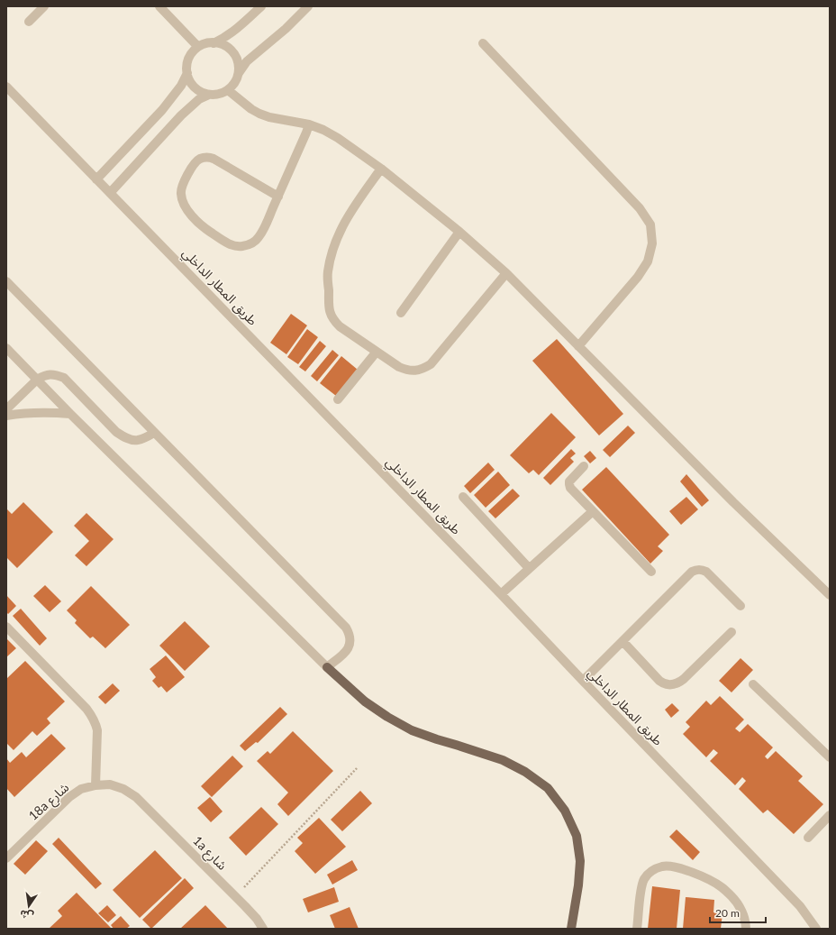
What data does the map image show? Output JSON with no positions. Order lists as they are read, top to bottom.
{
  "streets": {
    "street": ["طريق المطار الداخلي", "18a شارع", "1a شارع"]
  },
  "crossings": [
    ["18a شارع", "1a شارع"]
  ],
  "scale_bar": "20 m",
  "north": "bottom"
}
